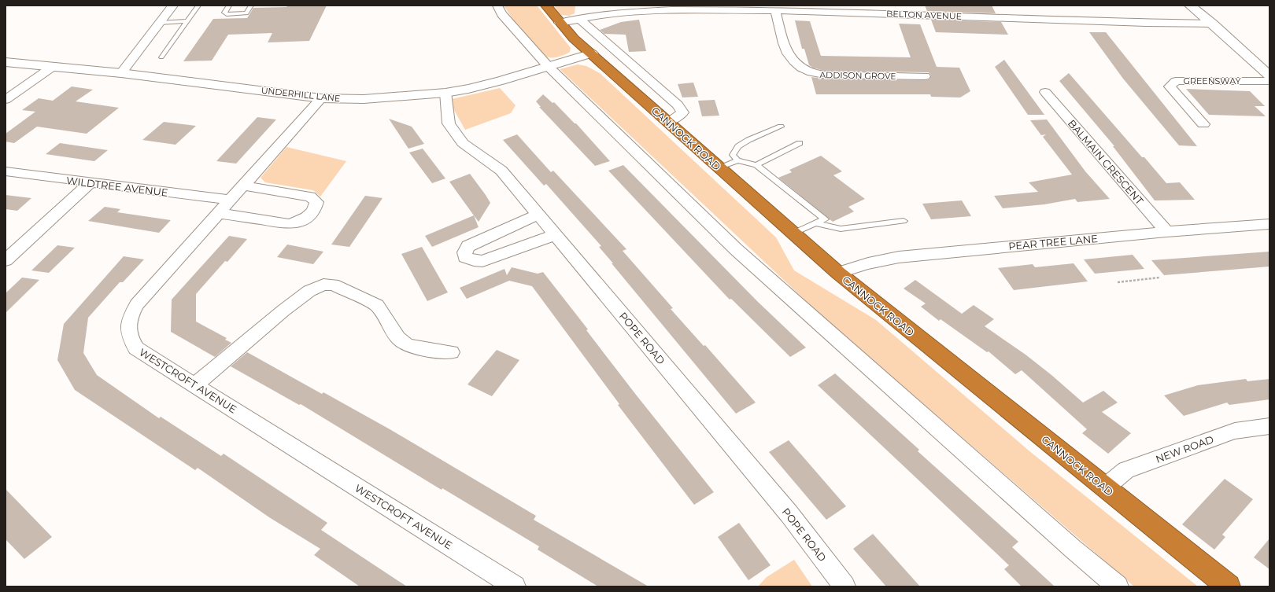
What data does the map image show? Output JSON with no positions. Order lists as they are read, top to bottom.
{
  "streets": {
    "highway": ["CANNOCK ROAD"],
    "street": [
      "BELTON AVENUE",
      "ADDISON GROVE",
      "GREENSWAY",
      "UNDERHILL LANE",
      "BALMAIN CRESCENT",
      "WILDTREE AVENUE",
      "PEAR TREE LANE",
      "POPE ROAD",
      "WESTCROFT AVENUE",
      "NEW ROAD"
    ]
  },
  "crossings": [
    ["BELTON AVENUE", "ADDISON GROVE"],
    ["BELTON AVENUE", "CANNOCK ROAD"],
    ["UNDERHILL LANE", "CANNOCK ROAD"],
    ["UNDERHILL LANE", "POPE ROAD"],
    ["UNDERHILL LANE", "WESTCROFT AVENUE"],
    ["CANNOCK ROAD", "PEAR TREE LANE"],
    ["CANNOCK ROAD", "NEW ROAD"],
    ["BALMAIN CRESCENT", "PEAR TREE LANE"],
    ["WILDTREE AVENUE", "WESTCROFT AVENUE"]
  ]
}
